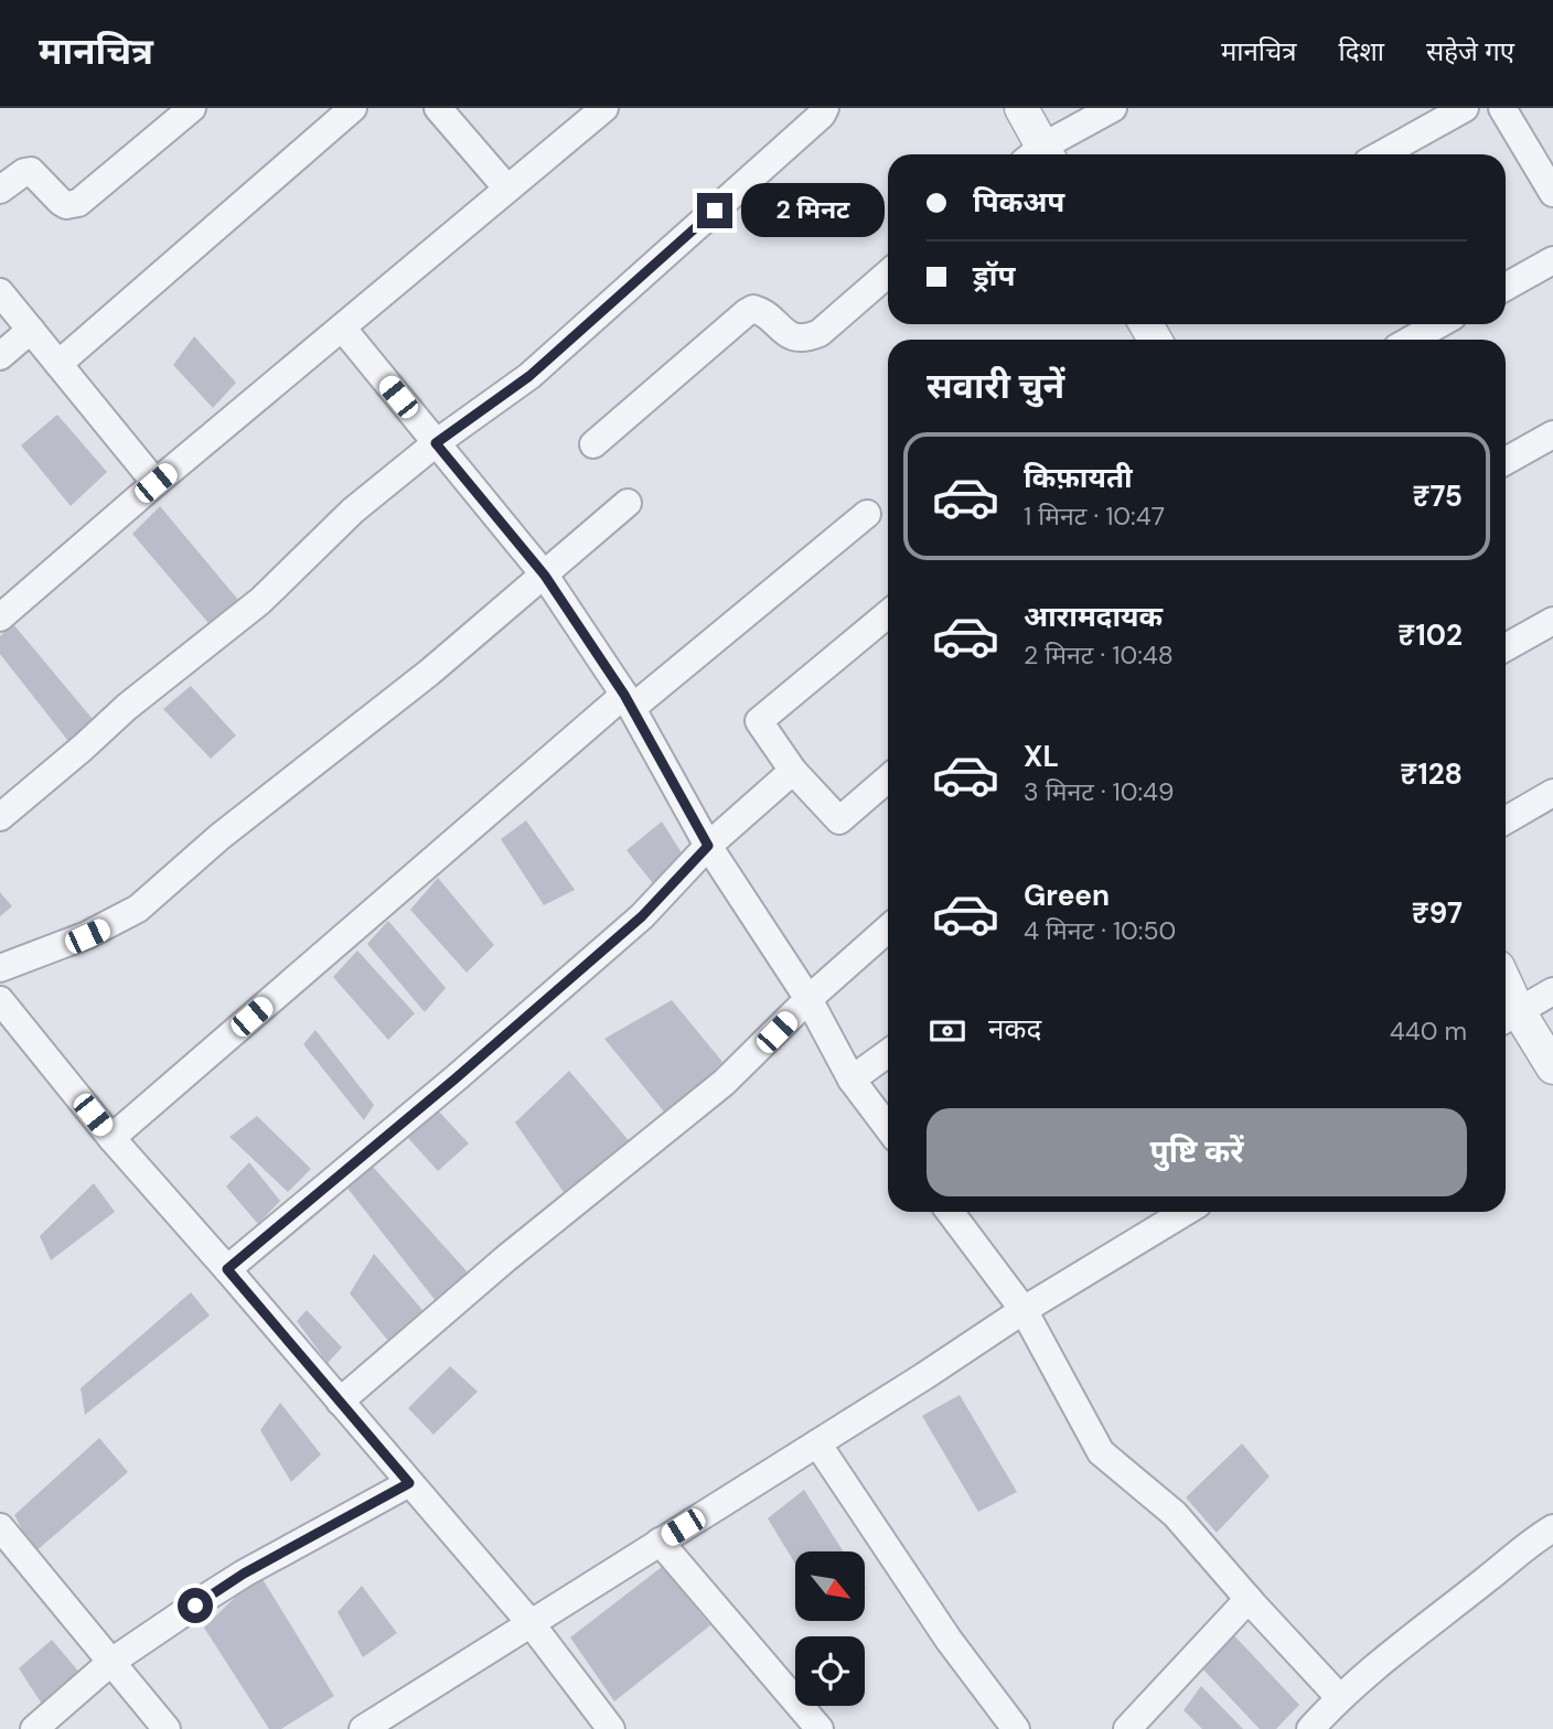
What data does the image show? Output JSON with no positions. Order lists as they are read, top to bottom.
{
  "north": "bottom right",
  "page": {
    "header": "मानचित्र",
    "nav": ["मानचित्र", "दिशा", "सहेजे गए"],
    "banner": ["पिकअप", "ड्रॉप"],
    "bubble": "2 मिनट",
    "heading": "सवारी चुनें",
    "list": [
      {
        "name": "किफ़ायती",
        "note": "1 मिनट · 10:47",
        "value": "₹75"
      },
      {
        "name": "आरामदायक",
        "note": "2 मिनट · 10:48",
        "value": "₹102"
      },
      {
        "name": "XL",
        "note": "3 मिनट · 10:49",
        "value": "₹128"
      },
      {
        "name": "Green",
        "note": "4 मिनट · 10:50",
        "value": "₹97"
      }
    ],
    "pay": ["नकद", "440 m"],
    "buttons": "पुष्टि करें"
  }
}
